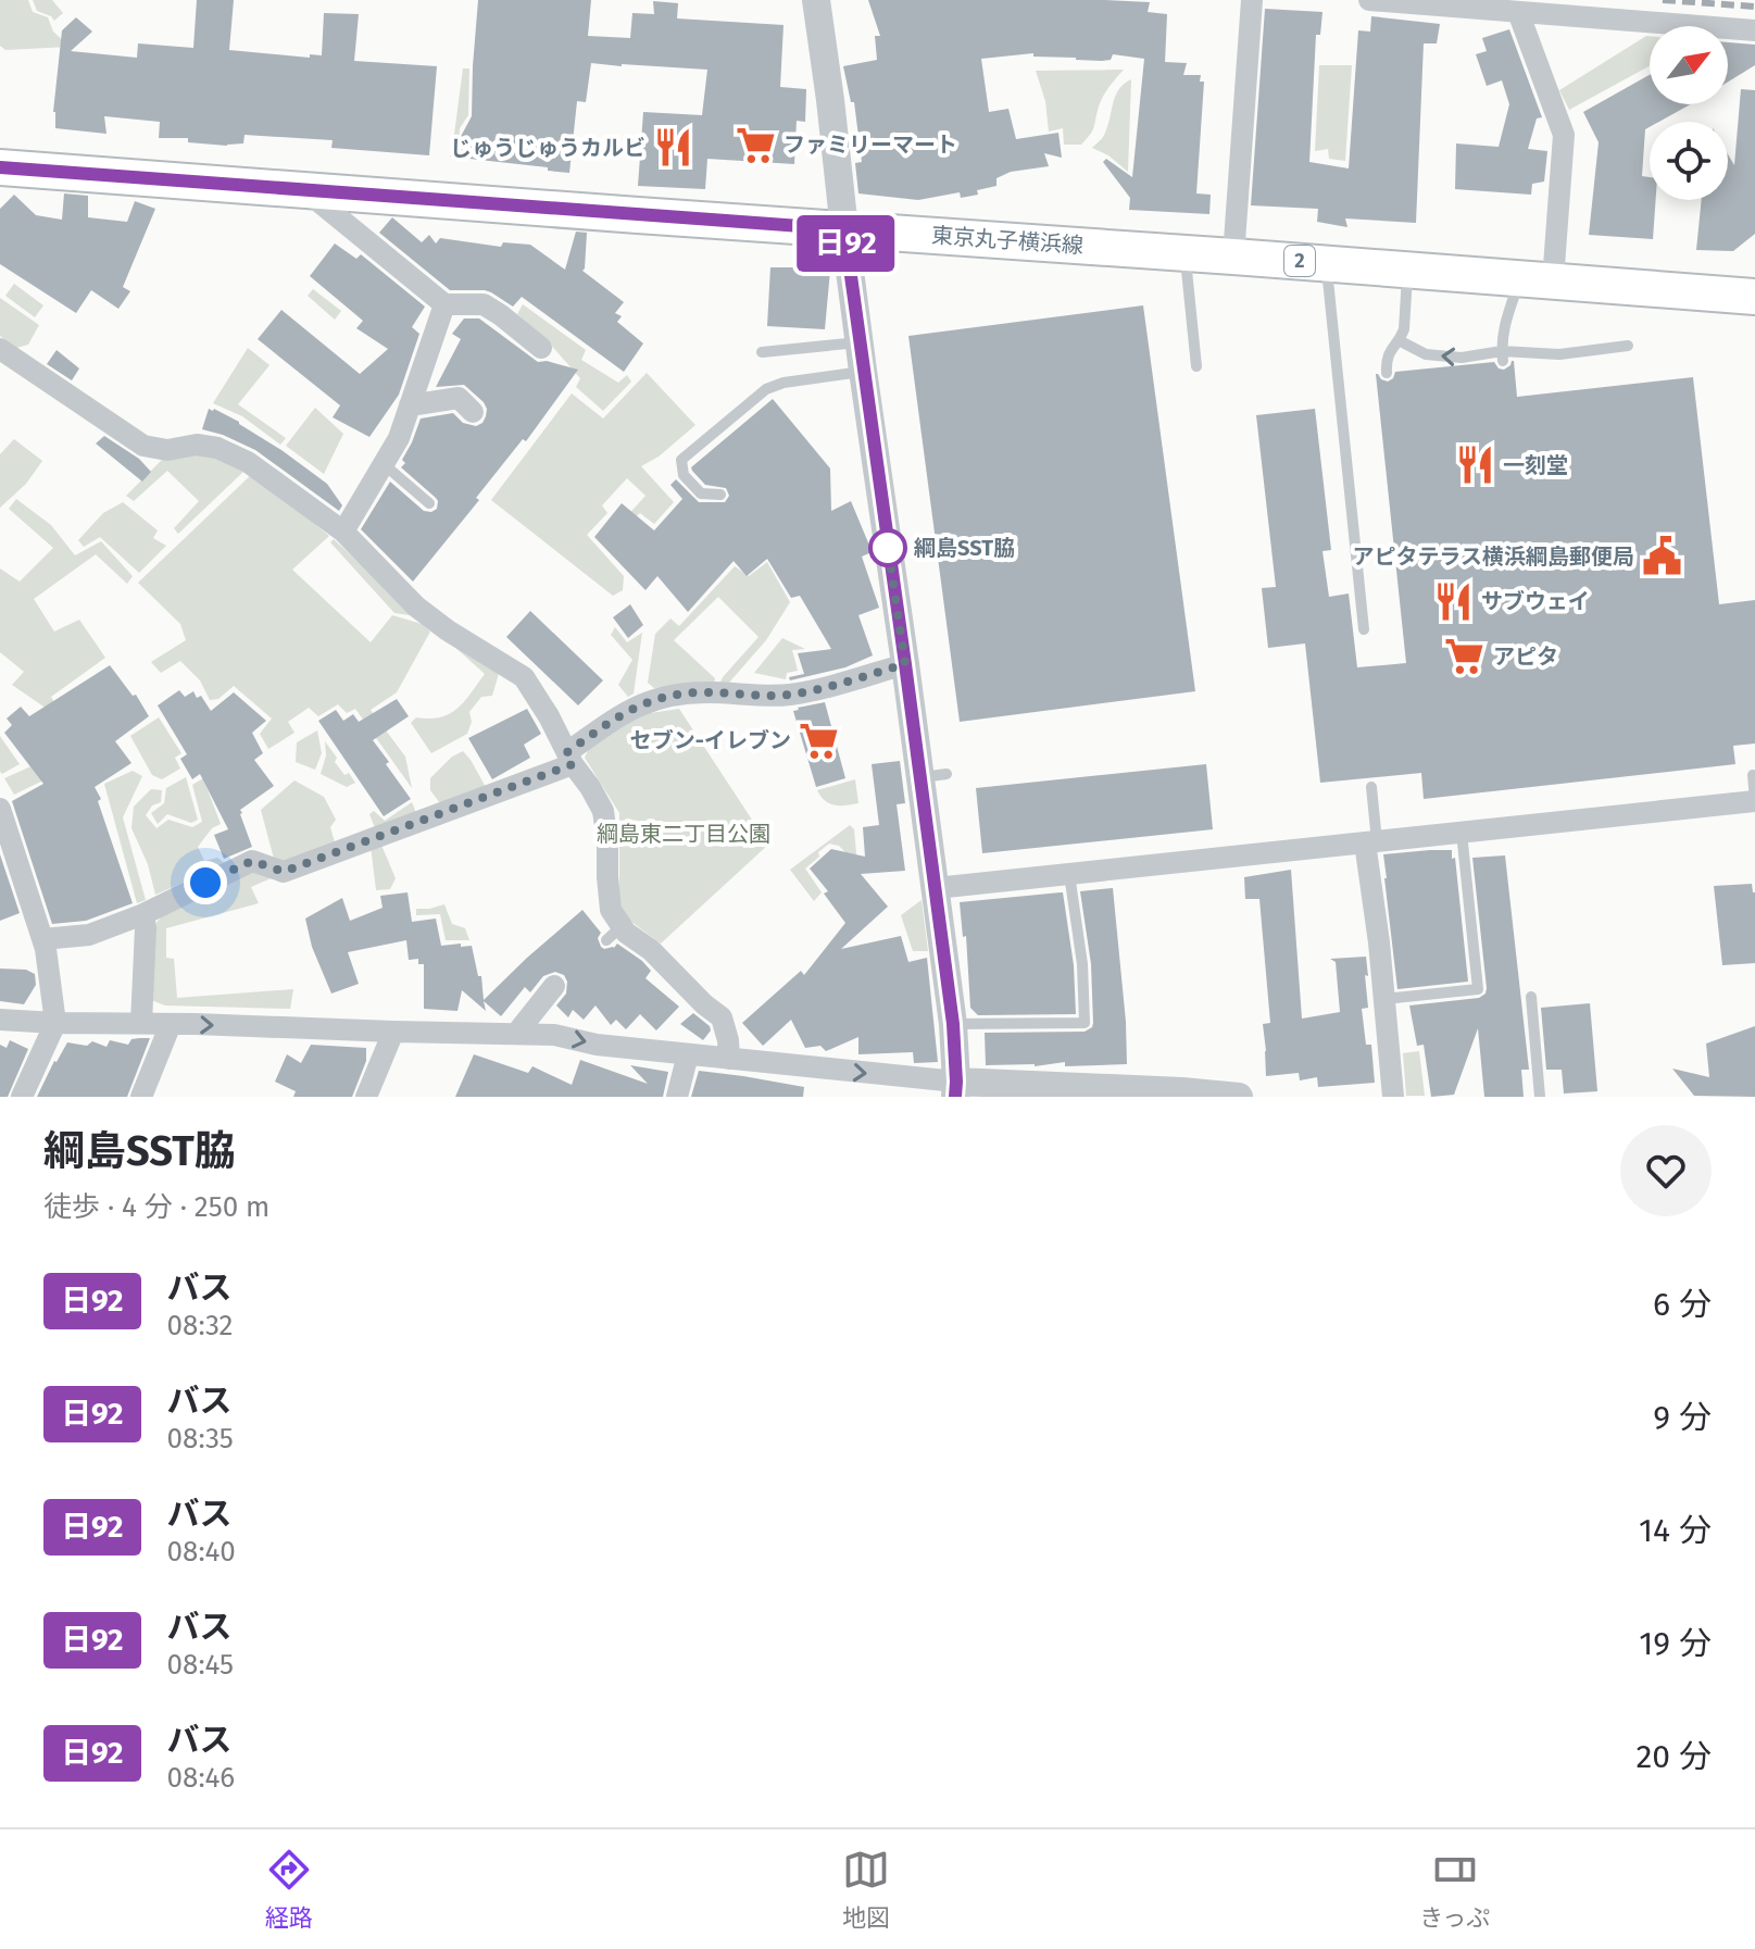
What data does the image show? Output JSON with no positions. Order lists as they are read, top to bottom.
{
  "streets": {
    "main road": ["東京丸子横浜線", "2"]
  },
  "parks": ["綱島東二丁目公園"],
  "places": {
    "supermarket": ["ファミリーマート", "アピタ", "セブン-イレブン"],
    "restaurant": ["じゅうじゅうカルビ", "一刻堂", "サブウェイ"],
    "other": ["綱島SST脇"],
    "public building": ["アピタテラス横浜綱島郵便局"]
  },
  "lines": ["bus line 日92"],
  "north": "top right",
  "page": {
    "on_map": "日92",
    "heading": ["綱島SST脇", "徒歩 · 4 分 · 250 m"],
    "list": [
      {
        "mark": "日92",
        "name": "バス",
        "note": "08:32",
        "value": "6 分"
      },
      {
        "mark": "日92",
        "name": "バス",
        "note": "08:35",
        "value": "9 分"
      },
      {
        "mark": "日92",
        "name": "バス",
        "note": "08:40",
        "value": "14 分"
      },
      {
        "mark": "日92",
        "name": "バス",
        "note": "08:45",
        "value": "19 分"
      },
      {
        "mark": "日92",
        "name": "バス",
        "note": "08:46",
        "value": "20 分"
      }
    ],
    "tabs": ["経路", "地図", "きっぷ"]
  }
}
